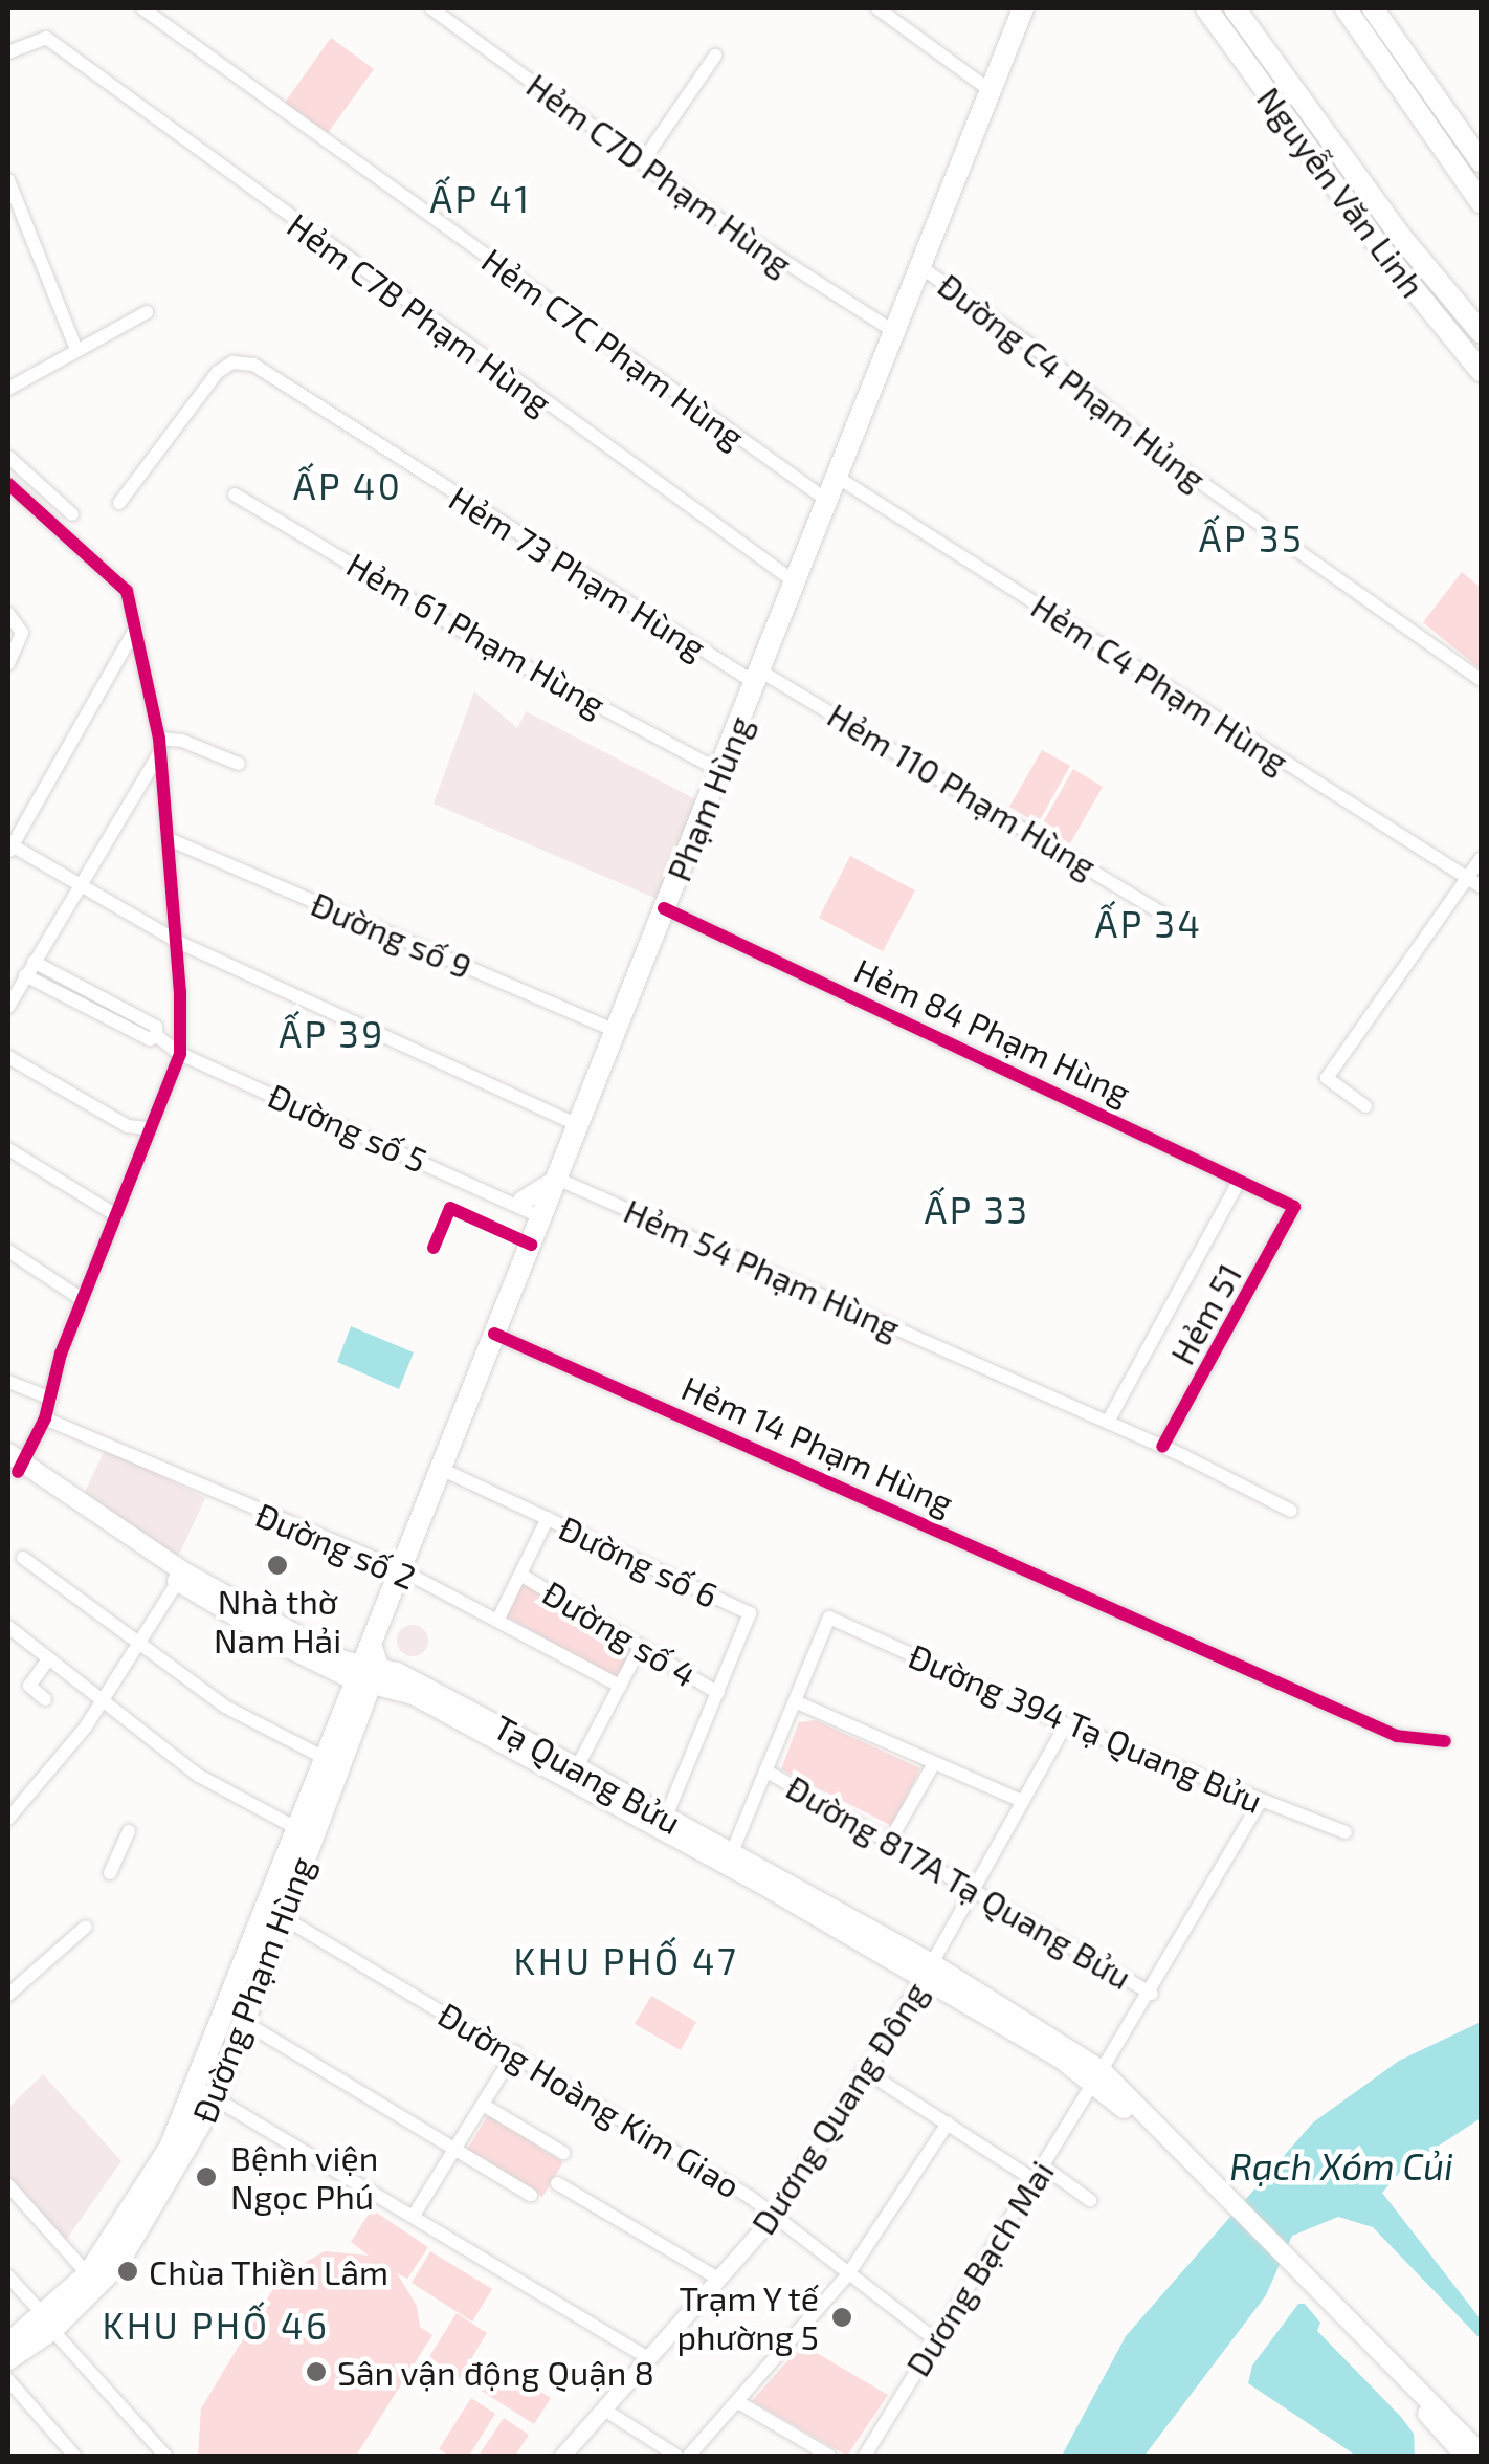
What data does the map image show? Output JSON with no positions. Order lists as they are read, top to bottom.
{
  "streets": {
    "main road": [
      "Nguyễn Văn Linh",
      "Phạm Hùng",
      "Tạ Quang Bửu",
      "Đường Phạm Hùng"
    ],
    "street": [
      "Hẻm C7D Phạm Hùng",
      "Hẻm C7B Phạm Hùng",
      "Hẻm C7C Phạm Hùng",
      "Đường C4 Phạm Hủng",
      "Hẻm 73 Phạm Hùng",
      "Hẻm 61 Phạm Hùng",
      "Hẻm C4 Phạm Hùng",
      "Hẻm 110 Phạm Hùng",
      "Đường số 9",
      "Hẻm 84 Phạm Hùng",
      "Đường số 5",
      "Hẻm 54 Phạm Hùng",
      "Hẻm 51",
      "Hẻm 14 Phạm Hùng",
      "Đường số 2",
      "Đường số 6",
      "Đường số 4",
      "Đường 394 Tạ Quang Bửu",
      "Đường 817A Tạ Quang Bửu",
      "Đường Hoàng Kim Giao",
      "Dương Quang Đông",
      "Dương Bạch Mai"
    ]
  },
  "crossings": [
    ["Hẻm C7D Phạm Hùng", "Phạm Hùng"],
    ["Hẻm C7B Phạm Hùng", "Phạm Hùng"],
    ["Hẻm C7C Phạm Hùng", "Phạm Hùng"],
    ["Đường C4 Phạm Hủng", "Phạm Hùng"],
    ["Hẻm 73 Phạm Hùng", "Hẻm 110 Phạm Hùng"],
    ["Hẻm 73 Phạm Hùng", "Phạm Hùng"],
    ["Hẻm 61 Phạm Hùng", "Phạm Hùng"],
    ["Hẻm C4 Phạm Hùng", "Phạm Hùng"],
    ["Hẻm 110 Phạm Hùng", "Phạm Hùng"],
    ["Phạm Hùng", "Đường số 9"],
    ["Phạm Hùng", "Hẻm 84 Phạm Hùng"],
    ["Phạm Hùng", "Đường số 5"],
    ["Phạm Hùng", "Hẻm 54 Phạm Hùng"],
    ["Phạm Hùng", "Hẻm 14 Phạm Hùng"],
    ["Phạm Hùng", "Đường số 2"],
    ["Phạm Hùng", "Đường số 6"],
    ["Phạm Hùng", "Tạ Quang Bửu"],
    ["Phạm Hùng", "Đường Phạm Hùng"],
    ["Hẻm 84 Phạm Hùng", "Hẻm 51"],
    ["Hẻm 54 Phạm Hùng", "Hẻm 51"],
    ["Đường số 6", "Đường số 4"],
    ["Đường số 6", "Tạ Quang Bửu"],
    ["Đường 394 Tạ Quang Bửu", "Dương Quang Đông"],
    ["Đường 394 Tạ Quang Bửu", "Dương Bạch Mai"],
    ["Tạ Quang Bửu", "Đường Phạm Hùng"],
    ["Tạ Quang Bửu", "Dương Quang Đông"],
    ["Tạ Quang Bửu", "Dương Bạch Mai"],
    ["Đường 817A Tạ Quang Bửu", "Dương Quang Đông"],
    ["Đường 817A Tạ Quang Bửu", "Dương Bạch Mai"],
    ["Đường Phạm Hùng", "Đường Hoàng Kim Giao"],
    ["Đường Hoàng Kim Giao", "Dương Quang Đông"],
    ["Đường Hoàng Kim Giao", "Dương Bạch Mai"]
  ],
  "districts": [
    "ẤP 41",
    "ẤP 40",
    "ẤP 35",
    "ẤP 34",
    "ẤP 39",
    "ẤP 33",
    "KHU PHỐ 47",
    "KHU PHỐ 46"
  ],
  "water": ["Rạch Xóm Củi"],
  "places": [
    "Nhà thờ Nam Hải",
    "Bệnh viện Ngọc Phú",
    "Chùa Thiền Lâm",
    "Trạm Y tế phường 5",
    "Sân vận động Quận 8"
  ]
}
